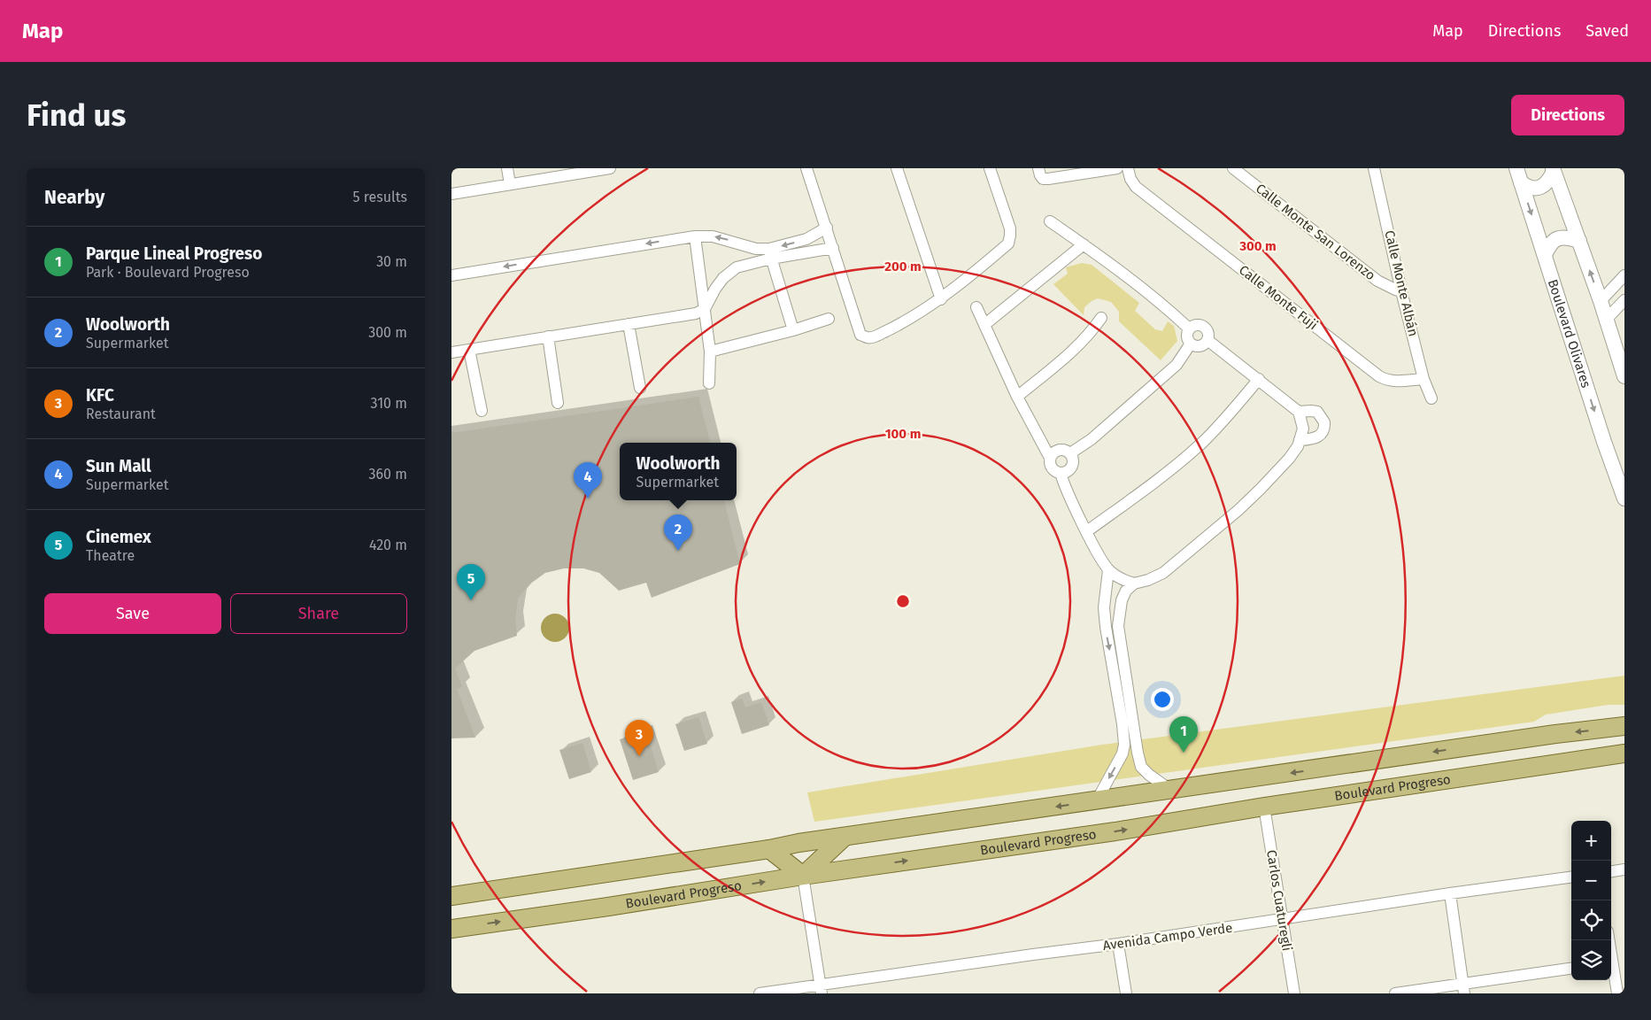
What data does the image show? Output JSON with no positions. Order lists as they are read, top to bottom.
{
  "streets": {
    "main road": ["Boulevard Progreso"],
    "street": [
      "Calle Monte San Lorenzo",
      "Calle Monte Albán",
      "Calle Monte Fuji",
      "Boulevard Olivares",
      "Carlos Cuaturegli",
      "Avenida Campo Verde"
    ]
  },
  "crossings": [
    ["Calle Monte San Lorenzo", "Calle Monte Albán"],
    ["Calle Monte Albán", "Calle Monte Fuji"],
    ["Boulevard Progreso", "Carlos Cuaturegli"],
    ["Carlos Cuaturegli", "Avenida Campo Verde"]
  ],
  "page": {
    "header": "Map",
    "nav": ["Map", "Directions", "Saved"],
    "buttons": [
      "Directions",
      ["Save", "Share"]
    ],
    "title": "Find us",
    "heading": ["Nearby", "5 results"],
    "list": [
      {
        "mark": "1",
        "name": "Parque Lineal Progreso",
        "note": "Park · Boulevard Progreso",
        "value": "30 m"
      },
      {
        "mark": "2",
        "name": "Woolworth",
        "note": "Supermarket",
        "value": "300 m"
      },
      {
        "mark": "3",
        "name": "KFC",
        "note": "Restaurant",
        "value": "310 m"
      },
      {
        "mark": "4",
        "name": "Sun Mall",
        "note": "Supermarket",
        "value": "360 m"
      },
      {
        "mark": "5",
        "name": "Cinemex",
        "note": "Theatre",
        "value": "420 m"
      }
    ],
    "popup": ["Woolworth", "Supermarket"],
    "pins": [
      "4",
      "2",
      "5",
      "1",
      "3"
    ],
    "map_buttons": ["+", "−"]
  },
  "rings": ["300 m", "200 m", "100 m"]
}
